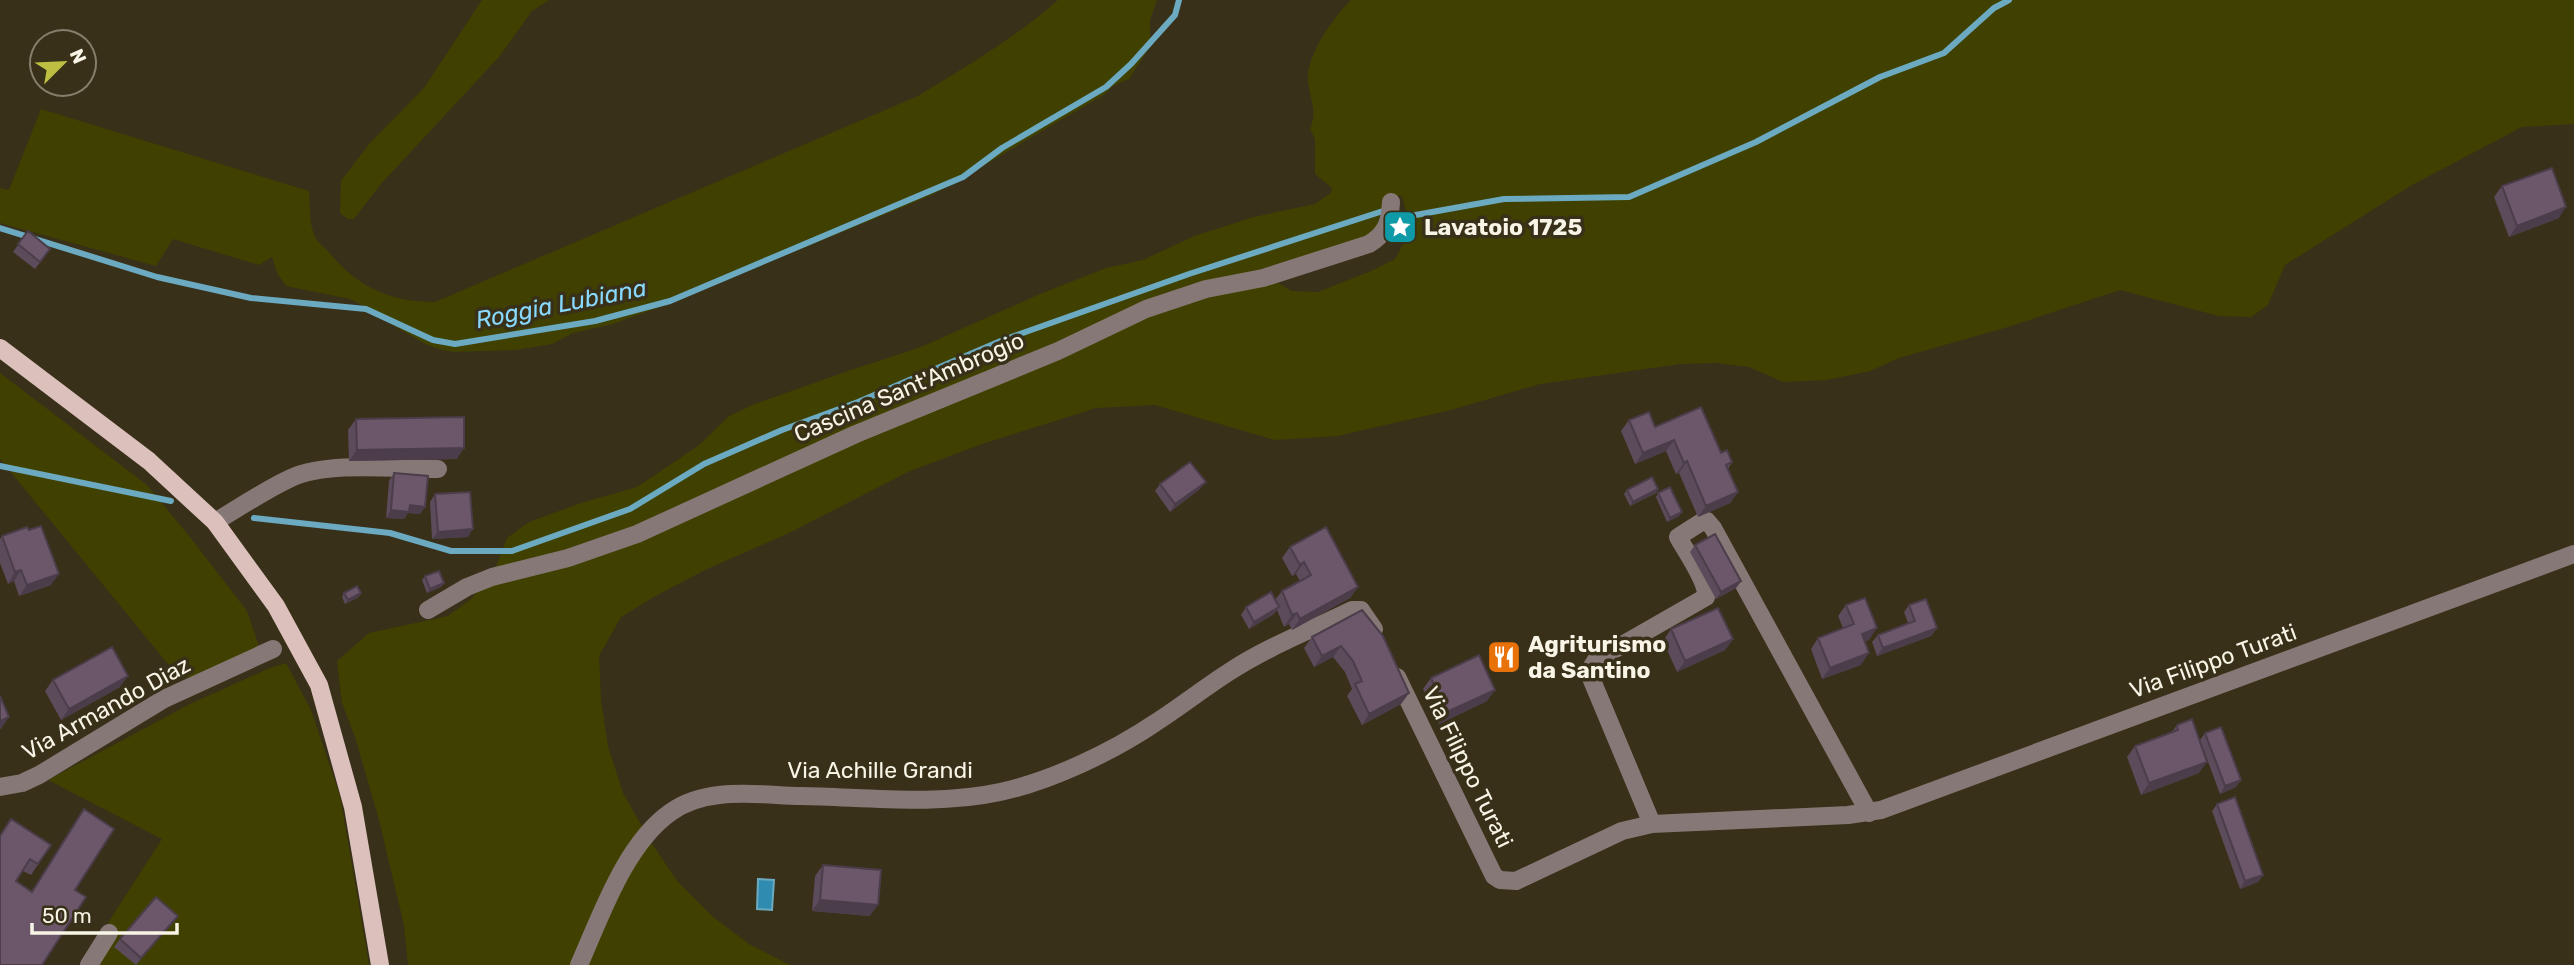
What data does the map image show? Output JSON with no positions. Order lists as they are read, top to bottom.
{
  "streets": {
    "street": [
      "Cascina Sant'Ambrogio",
      "Via Filippo Turati",
      "Via Armando Diaz",
      "Via Achille Grandi"
    ]
  },
  "water": ["Roggia Lubiana"],
  "places": {
    "place": ["Lavatoio 1725"],
    "restaurant": ["Agriturismo da Santino"]
  },
  "scale_bar": "50 m",
  "north": "top right"
}
